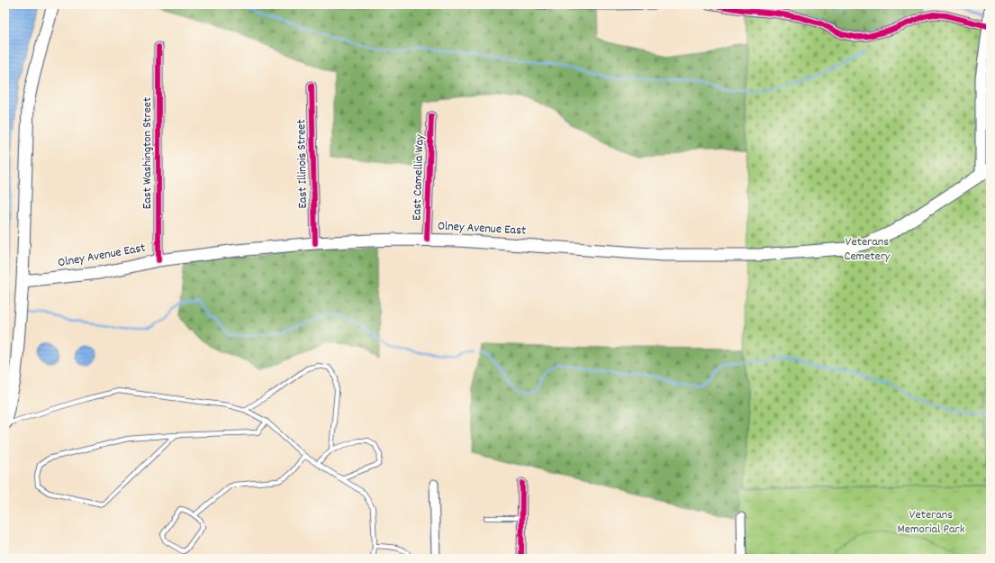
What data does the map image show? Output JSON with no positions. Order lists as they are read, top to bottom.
{
  "streets": {
    "main road": ["Olney Avenue East"],
    "street": ["East Washington Street", "East Illinois Street", "East Camellia Way"]
  },
  "crossings": [
    ["East Washington Street", "Olney Avenue East"],
    ["East Illinois Street", "Olney Avenue East"],
    ["East Camellia Way", "Olney Avenue East"]
  ],
  "parks": ["Veterans Cemetery", "Veterans Memorial Park"]
}
